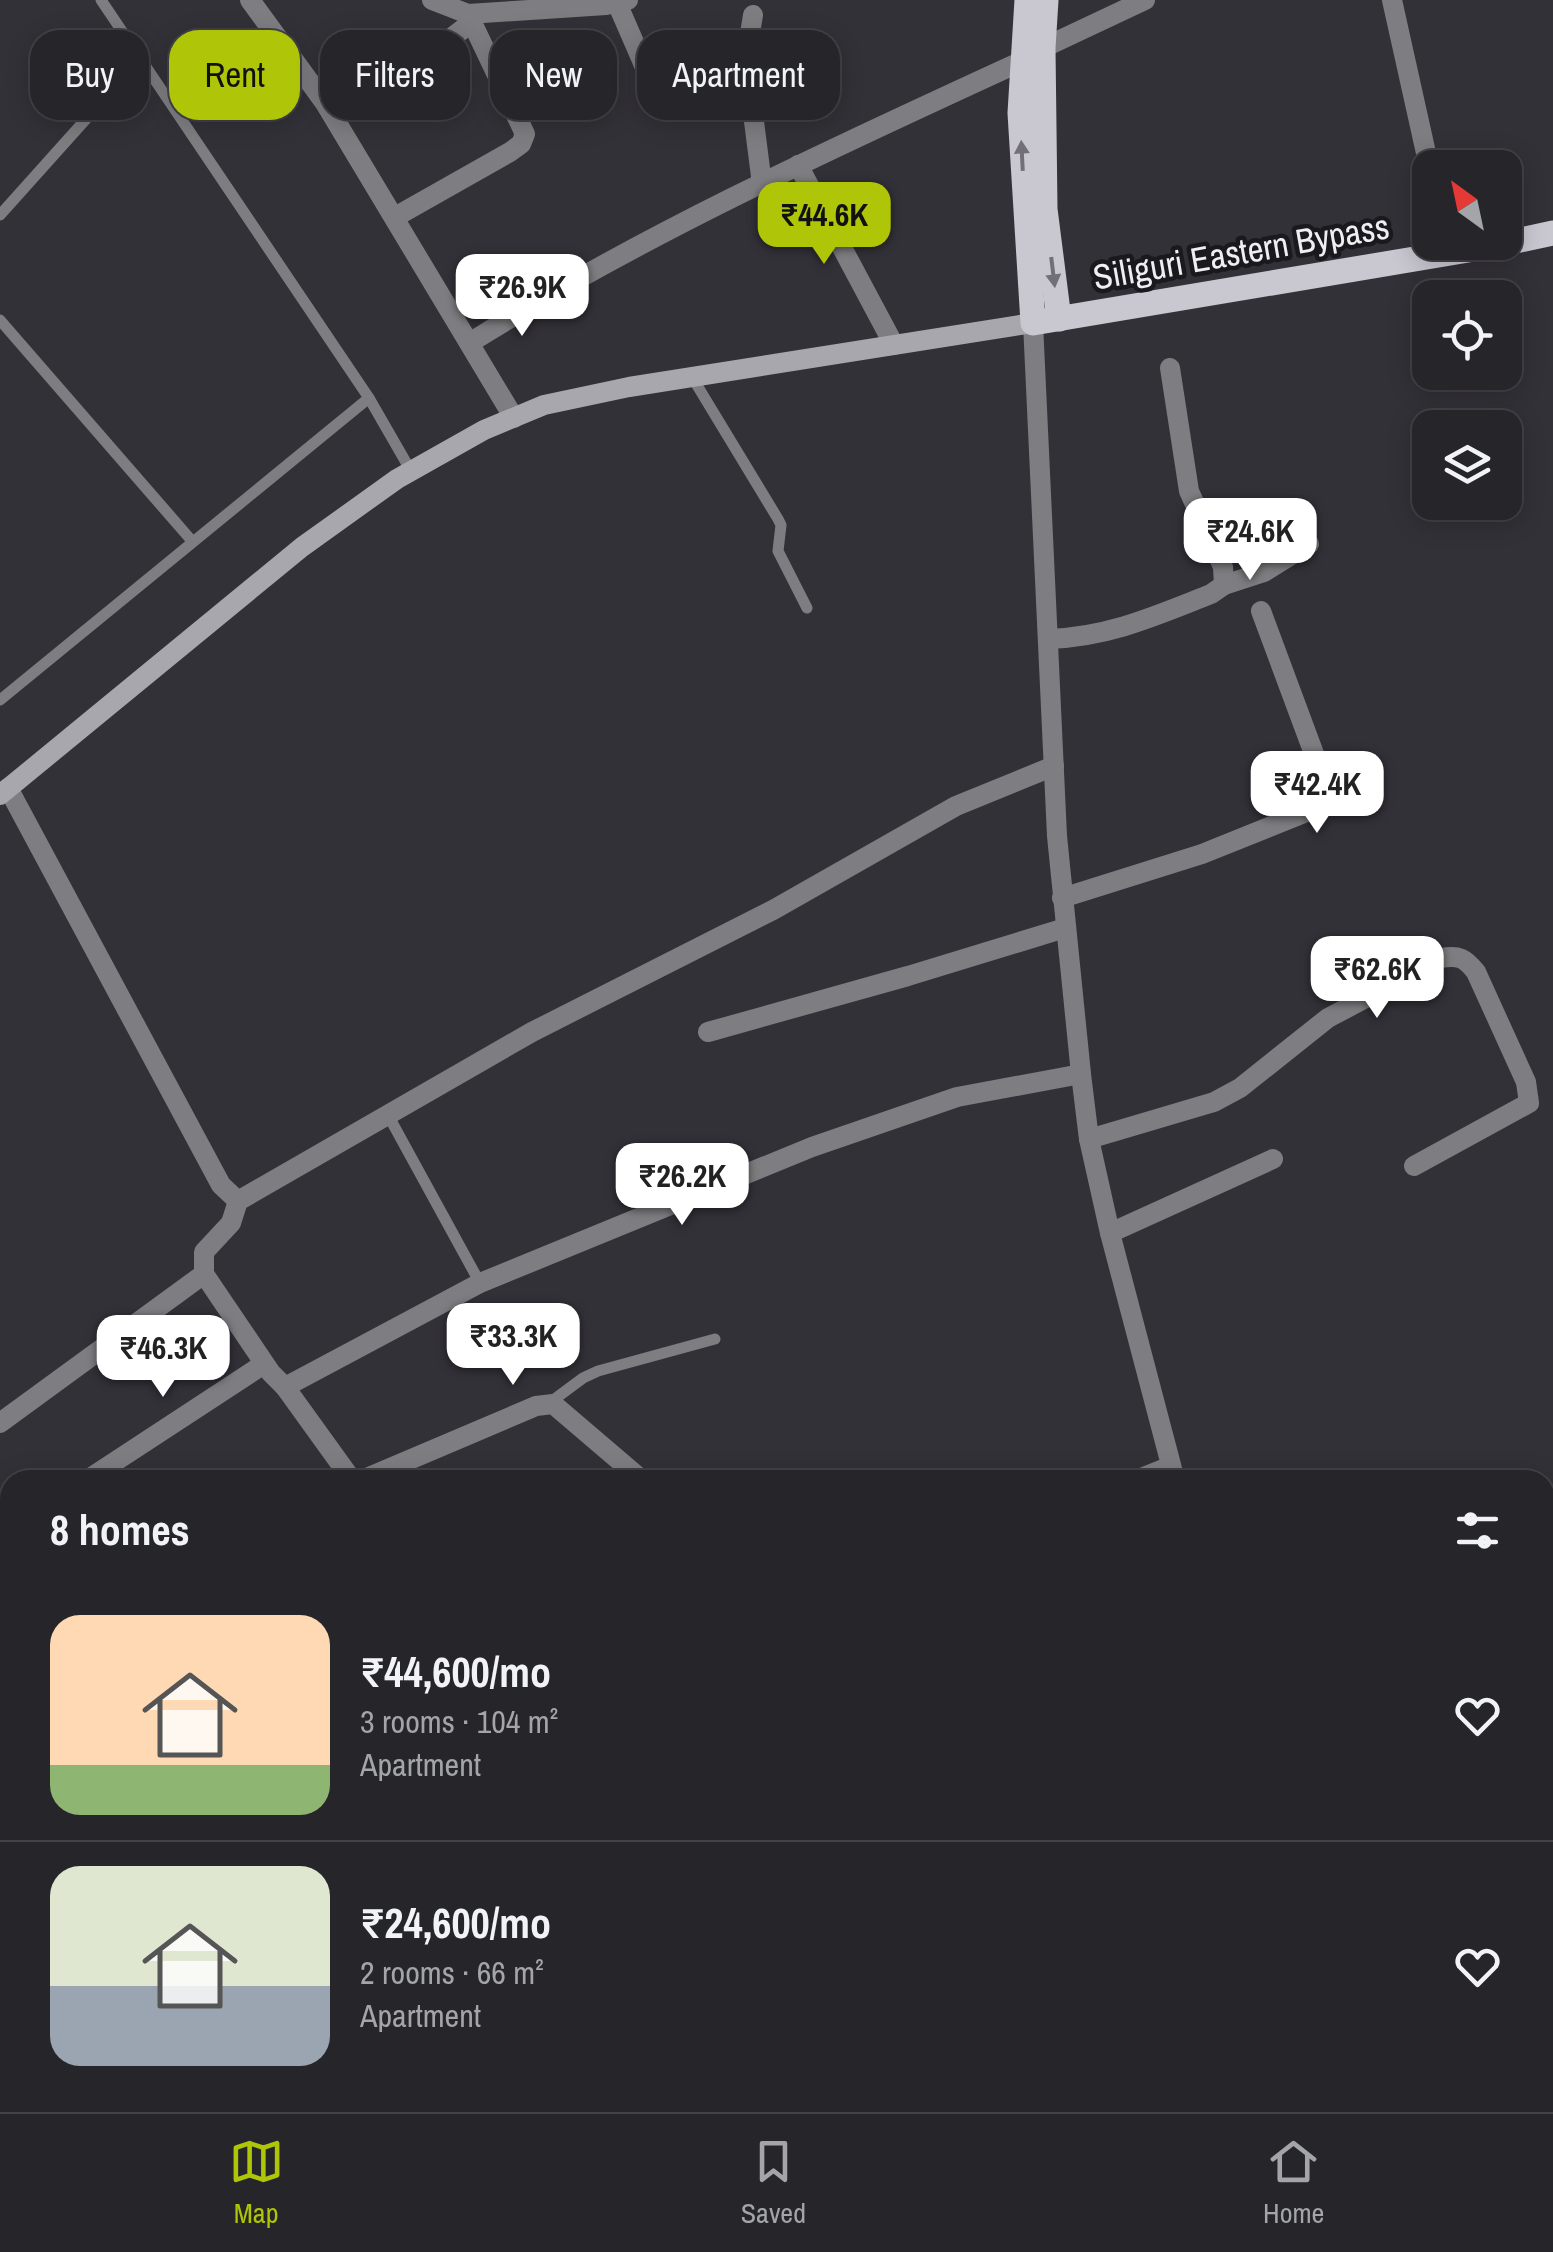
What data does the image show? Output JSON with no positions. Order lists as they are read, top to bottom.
{
  "streets": {
    "main road": ["Siliguri Eastern Bypass"]
  },
  "north": "top left",
  "page": {
    "chip": [
      "Buy",
      "Rent",
      "Filters",
      "New",
      "Apartment"
    ],
    "price": [
      "₹44.6K",
      "₹26.9K",
      "₹24.6K",
      "₹42.4K",
      "₹62.6K",
      "₹26.2K",
      "₹33.3K",
      "₹46.3K"
    ],
    "heading": "8 homes",
    "list": [
      {
        "name": "₹44,600/mo",
        "note": "3 rooms · 104 m² · Apartment"
      },
      {
        "name": "₹24,600/mo",
        "note": "2 rooms · 66 m² · Apartment"
      }
    ],
    "tabs": ["Map", "Saved", "Home"]
  }
}
